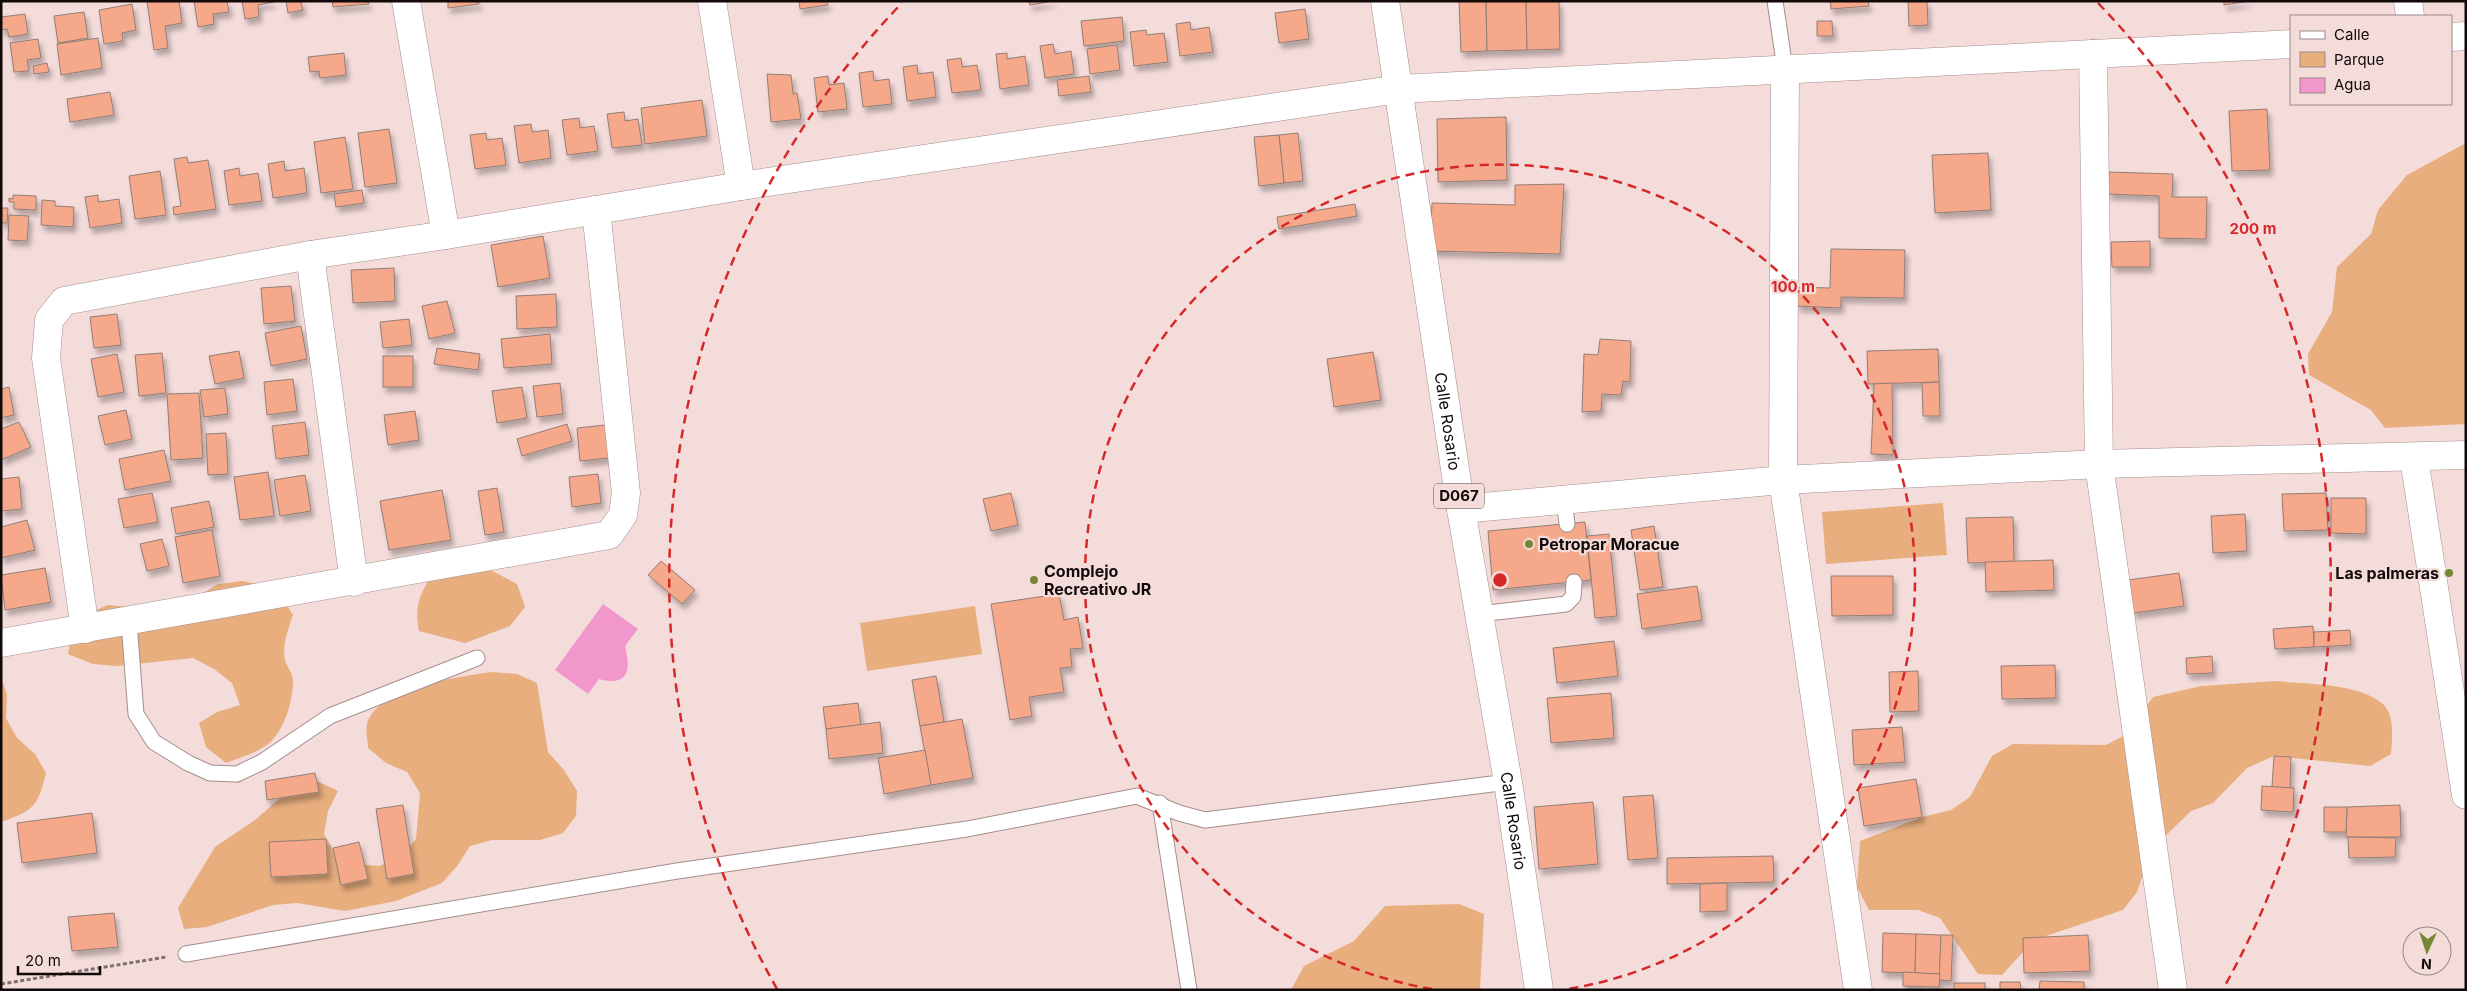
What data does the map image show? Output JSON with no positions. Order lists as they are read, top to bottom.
{
  "streets": {
    "street": ["Calle Rosario", "D067"]
  },
  "places": ["Petropar Moracue", "Las palmeras", "Complejo Recreativo JR"],
  "legend": ["Calle", "Parque", "Agua"],
  "scale_bar": "20 m",
  "north": "bottom",
  "rings": ["200 m", "100 m"]
}
